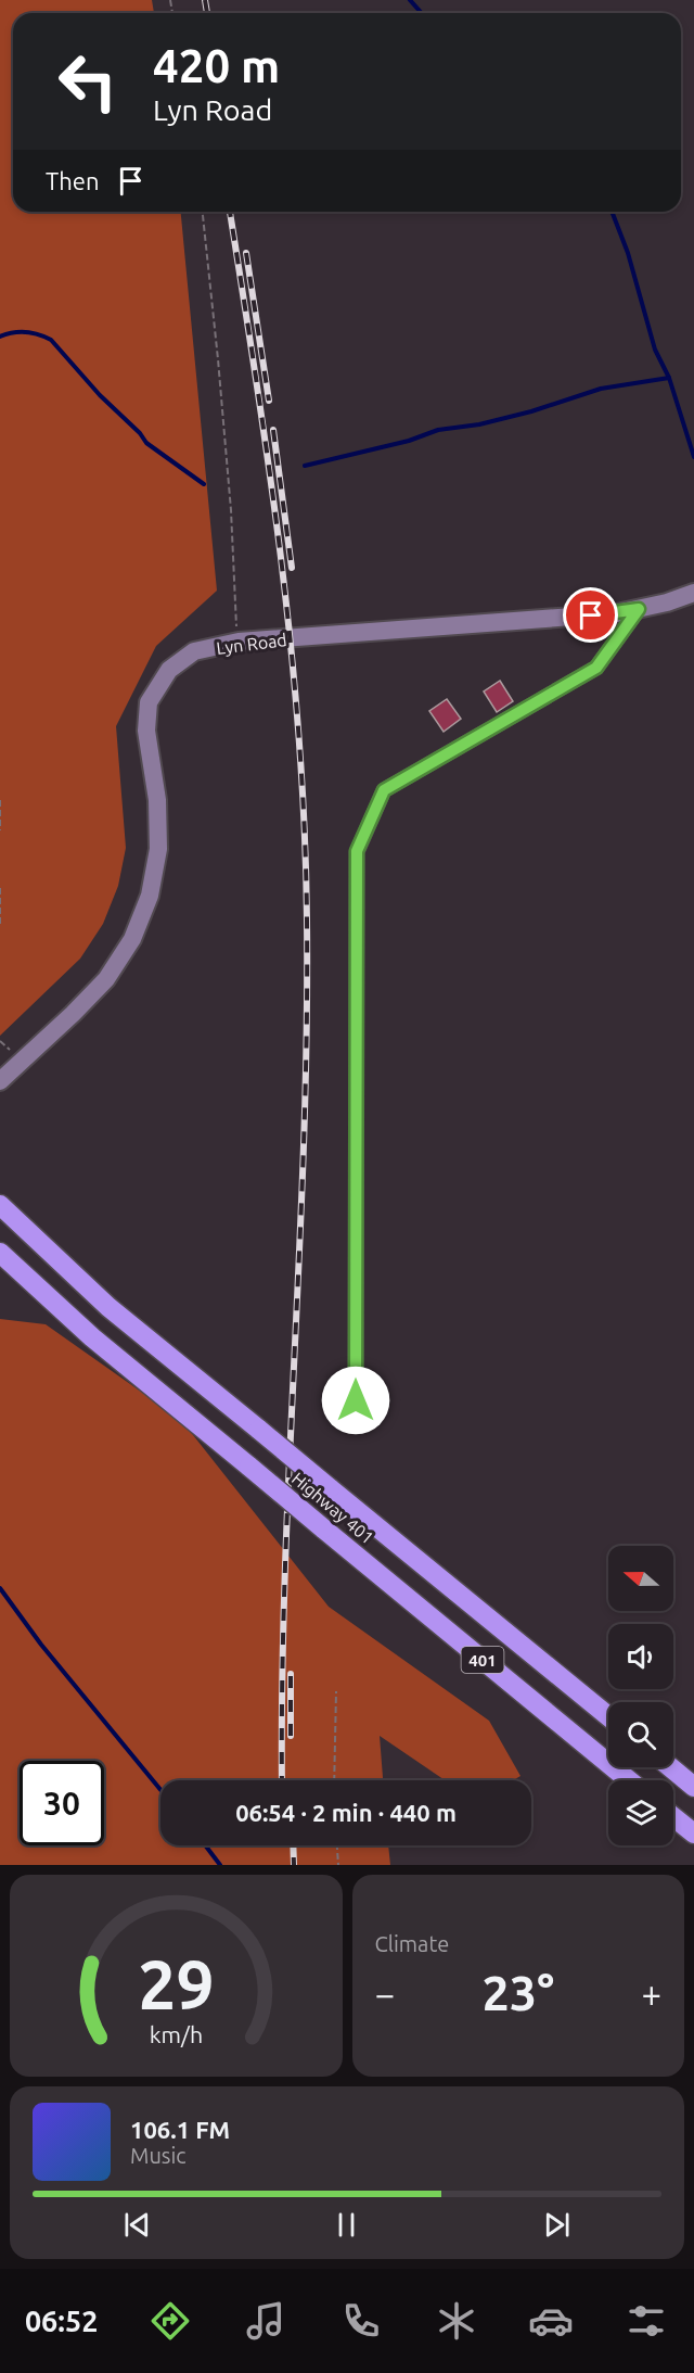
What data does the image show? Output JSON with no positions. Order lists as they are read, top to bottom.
{
  "streets": {
    "highway": ["Highway 401", "401"],
    "main road": ["Lyn Road"]
  },
  "north": "left",
  "page": {
    "turn": ["420 m", "Lyn Road"],
    "then": "Then",
    "limit": "30",
    "trip": "06:54 · 2 min · 440 m",
    "tile": "Climate",
    "heat": ["−", "23°", "+"],
    "song": ["106.1 FM", "Music"],
    "tabs": "06:52",
    "gauge": ["29", "km/h"]
  }
}
